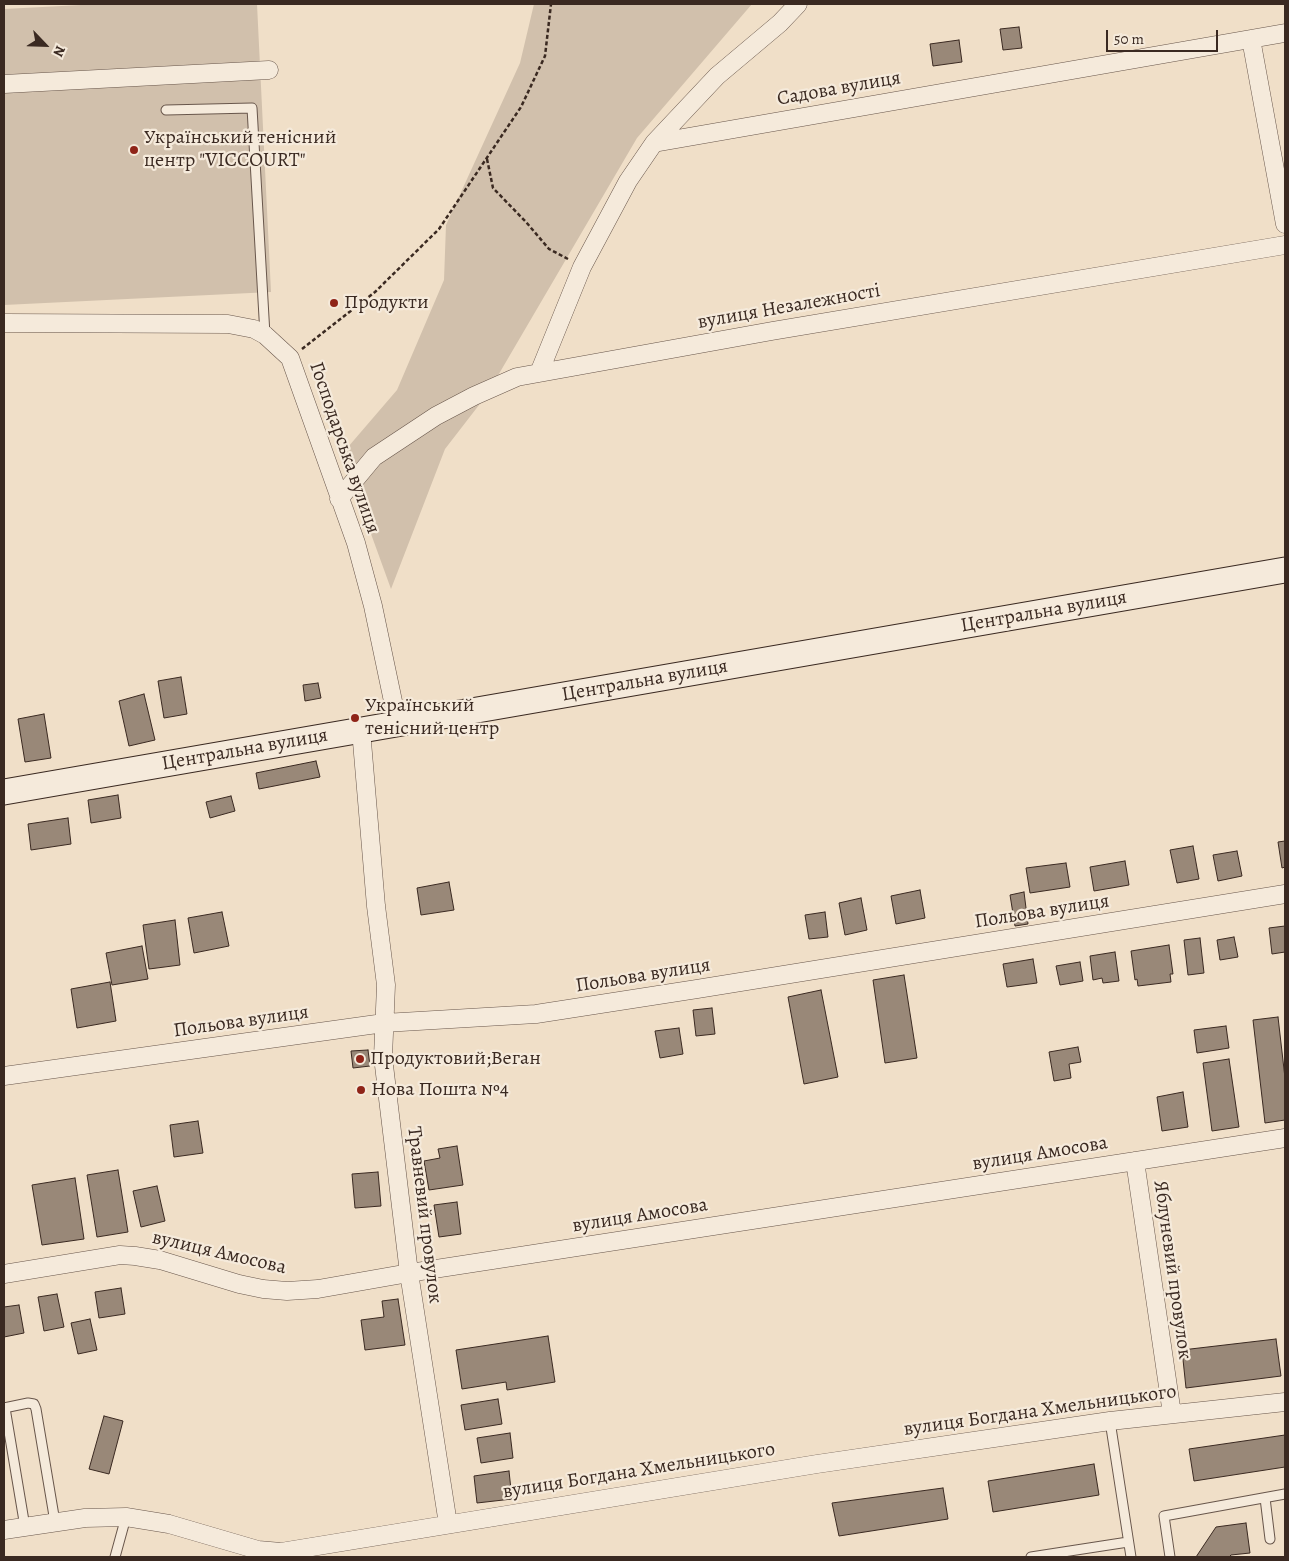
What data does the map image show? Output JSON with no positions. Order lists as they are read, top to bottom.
{
  "streets": {
    "main road": ["Центральна вулиця"],
    "street": [
      "Садова вулиця",
      "вулиця Незалежності",
      "Господарська вулиця",
      "Польова вулиця",
      "вулиця Амосова",
      "Травневий провулок",
      "Яблуневий провулок",
      "вулиця Богдана Хмельницького"
    ]
  },
  "crossings": [
    ["вулиця Незалежності", "Господарська вулиця"],
    ["Господарська вулиця", "Центральна вулиця"],
    ["Центральна вулиця", "Травневий провулок"],
    ["Польова вулиця", "Травневий провулок"],
    ["вулиця Амосова", "Травневий провулок"],
    ["вулиця Амосова", "Яблуневий провулок"],
    ["Травневий провулок", "вулиця Богдана Хмельницького"],
    ["Яблуневий провулок", "вулиця Богдана Хмельницького"]
  ],
  "places": [
    "Український тенісний центр \"VICCOURT\"",
    "Продукти",
    "Український тенісний центр",
    "Продуктовий;Веган",
    "Нова Пошта №4"
  ],
  "scale_bar": "50 m",
  "north": "bottom right"
}
